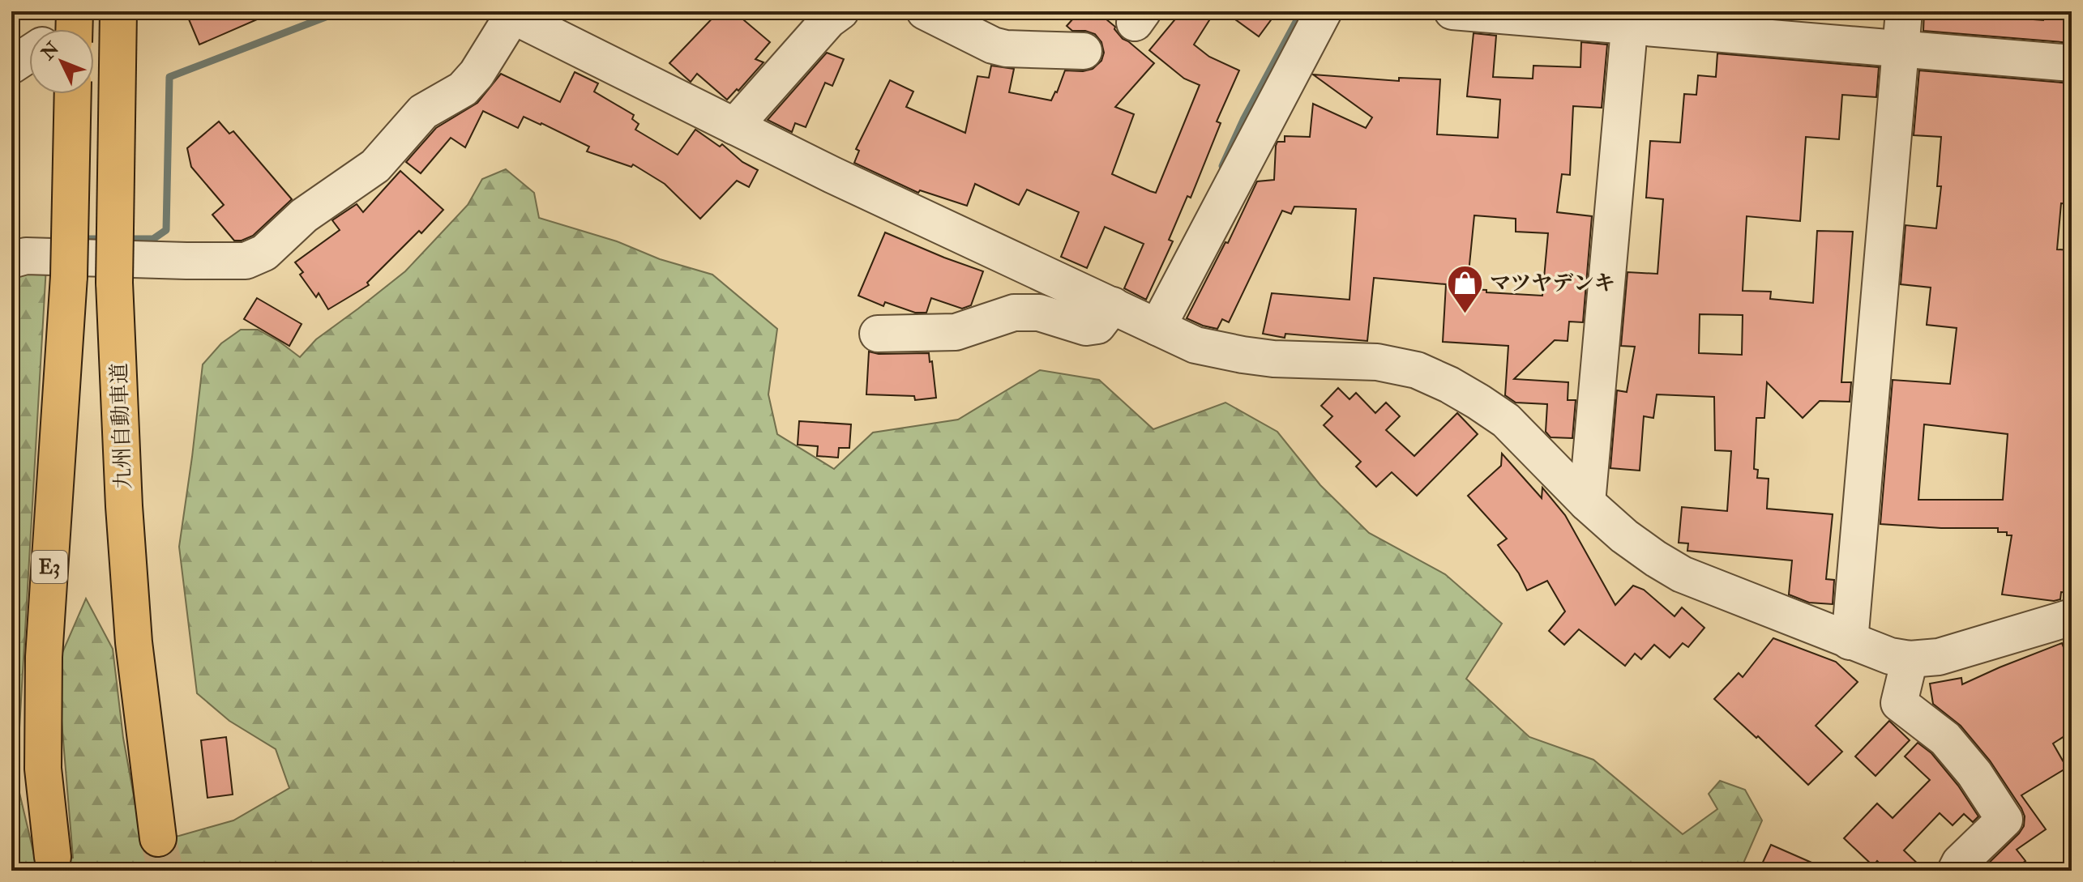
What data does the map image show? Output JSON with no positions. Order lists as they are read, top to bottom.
{
  "streets": {
    "highway": ["九州自動車道", "E3"]
  },
  "places": {
    "shop": ["マツヤデンキ"]
  },
  "north": "top left"
}
